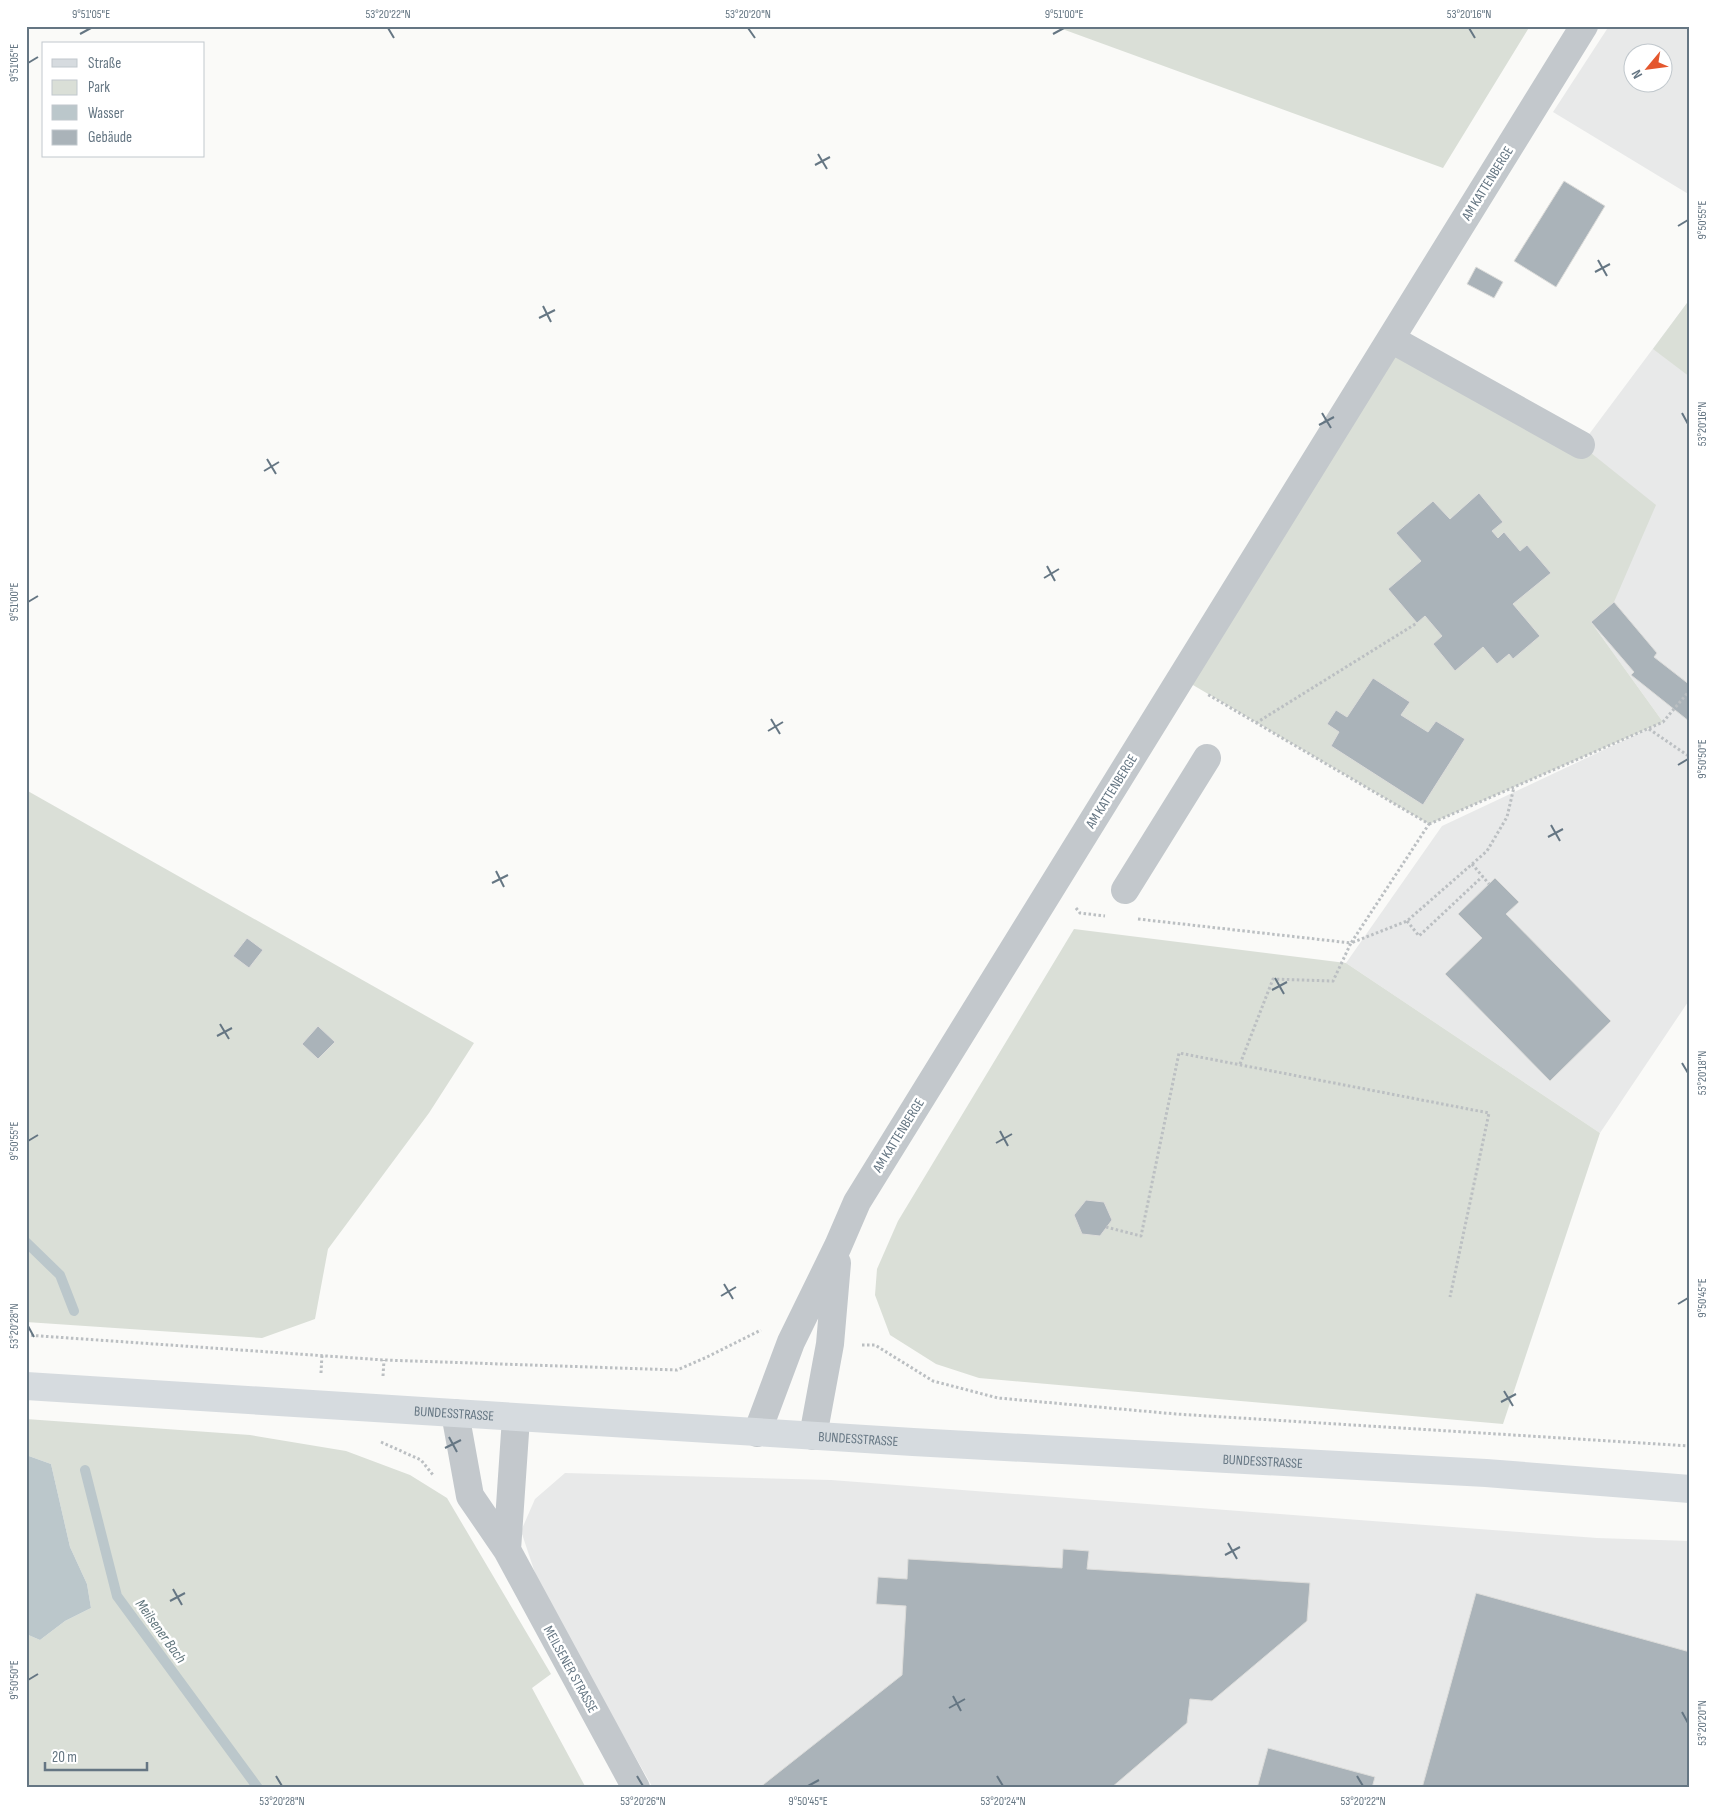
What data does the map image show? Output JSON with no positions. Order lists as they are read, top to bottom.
{
  "streets": {
    "main road": ["BUNDESSTRASSE"],
    "street": ["AM KATTENBERGE", "MEILSENER STRASSE"]
  },
  "crossings": [
    ["AM KATTENBERGE", "BUNDESSTRASSE"],
    ["BUNDESSTRASSE", "MEILSENER STRASSE"]
  ],
  "water": ["Meilsener Bach"],
  "legend": [
    "Straße",
    "Park",
    "Wasser",
    "Gebäude"
  ],
  "scale_bar": "20 m",
  "north": "bottom left",
  "coordinates": [
    "9°51'05\"E",
    "53°20'22\"N",
    "53°20'20\"N",
    "9°51'00\"E",
    "53°20'16\"N",
    "9°50'55\"E",
    "9°50'50\"E",
    "53°20'18\"N",
    "9°50'45\"E",
    "53°20'28\"N",
    "53°20'26\"N",
    "53°20'24\"N"
  ]
}
